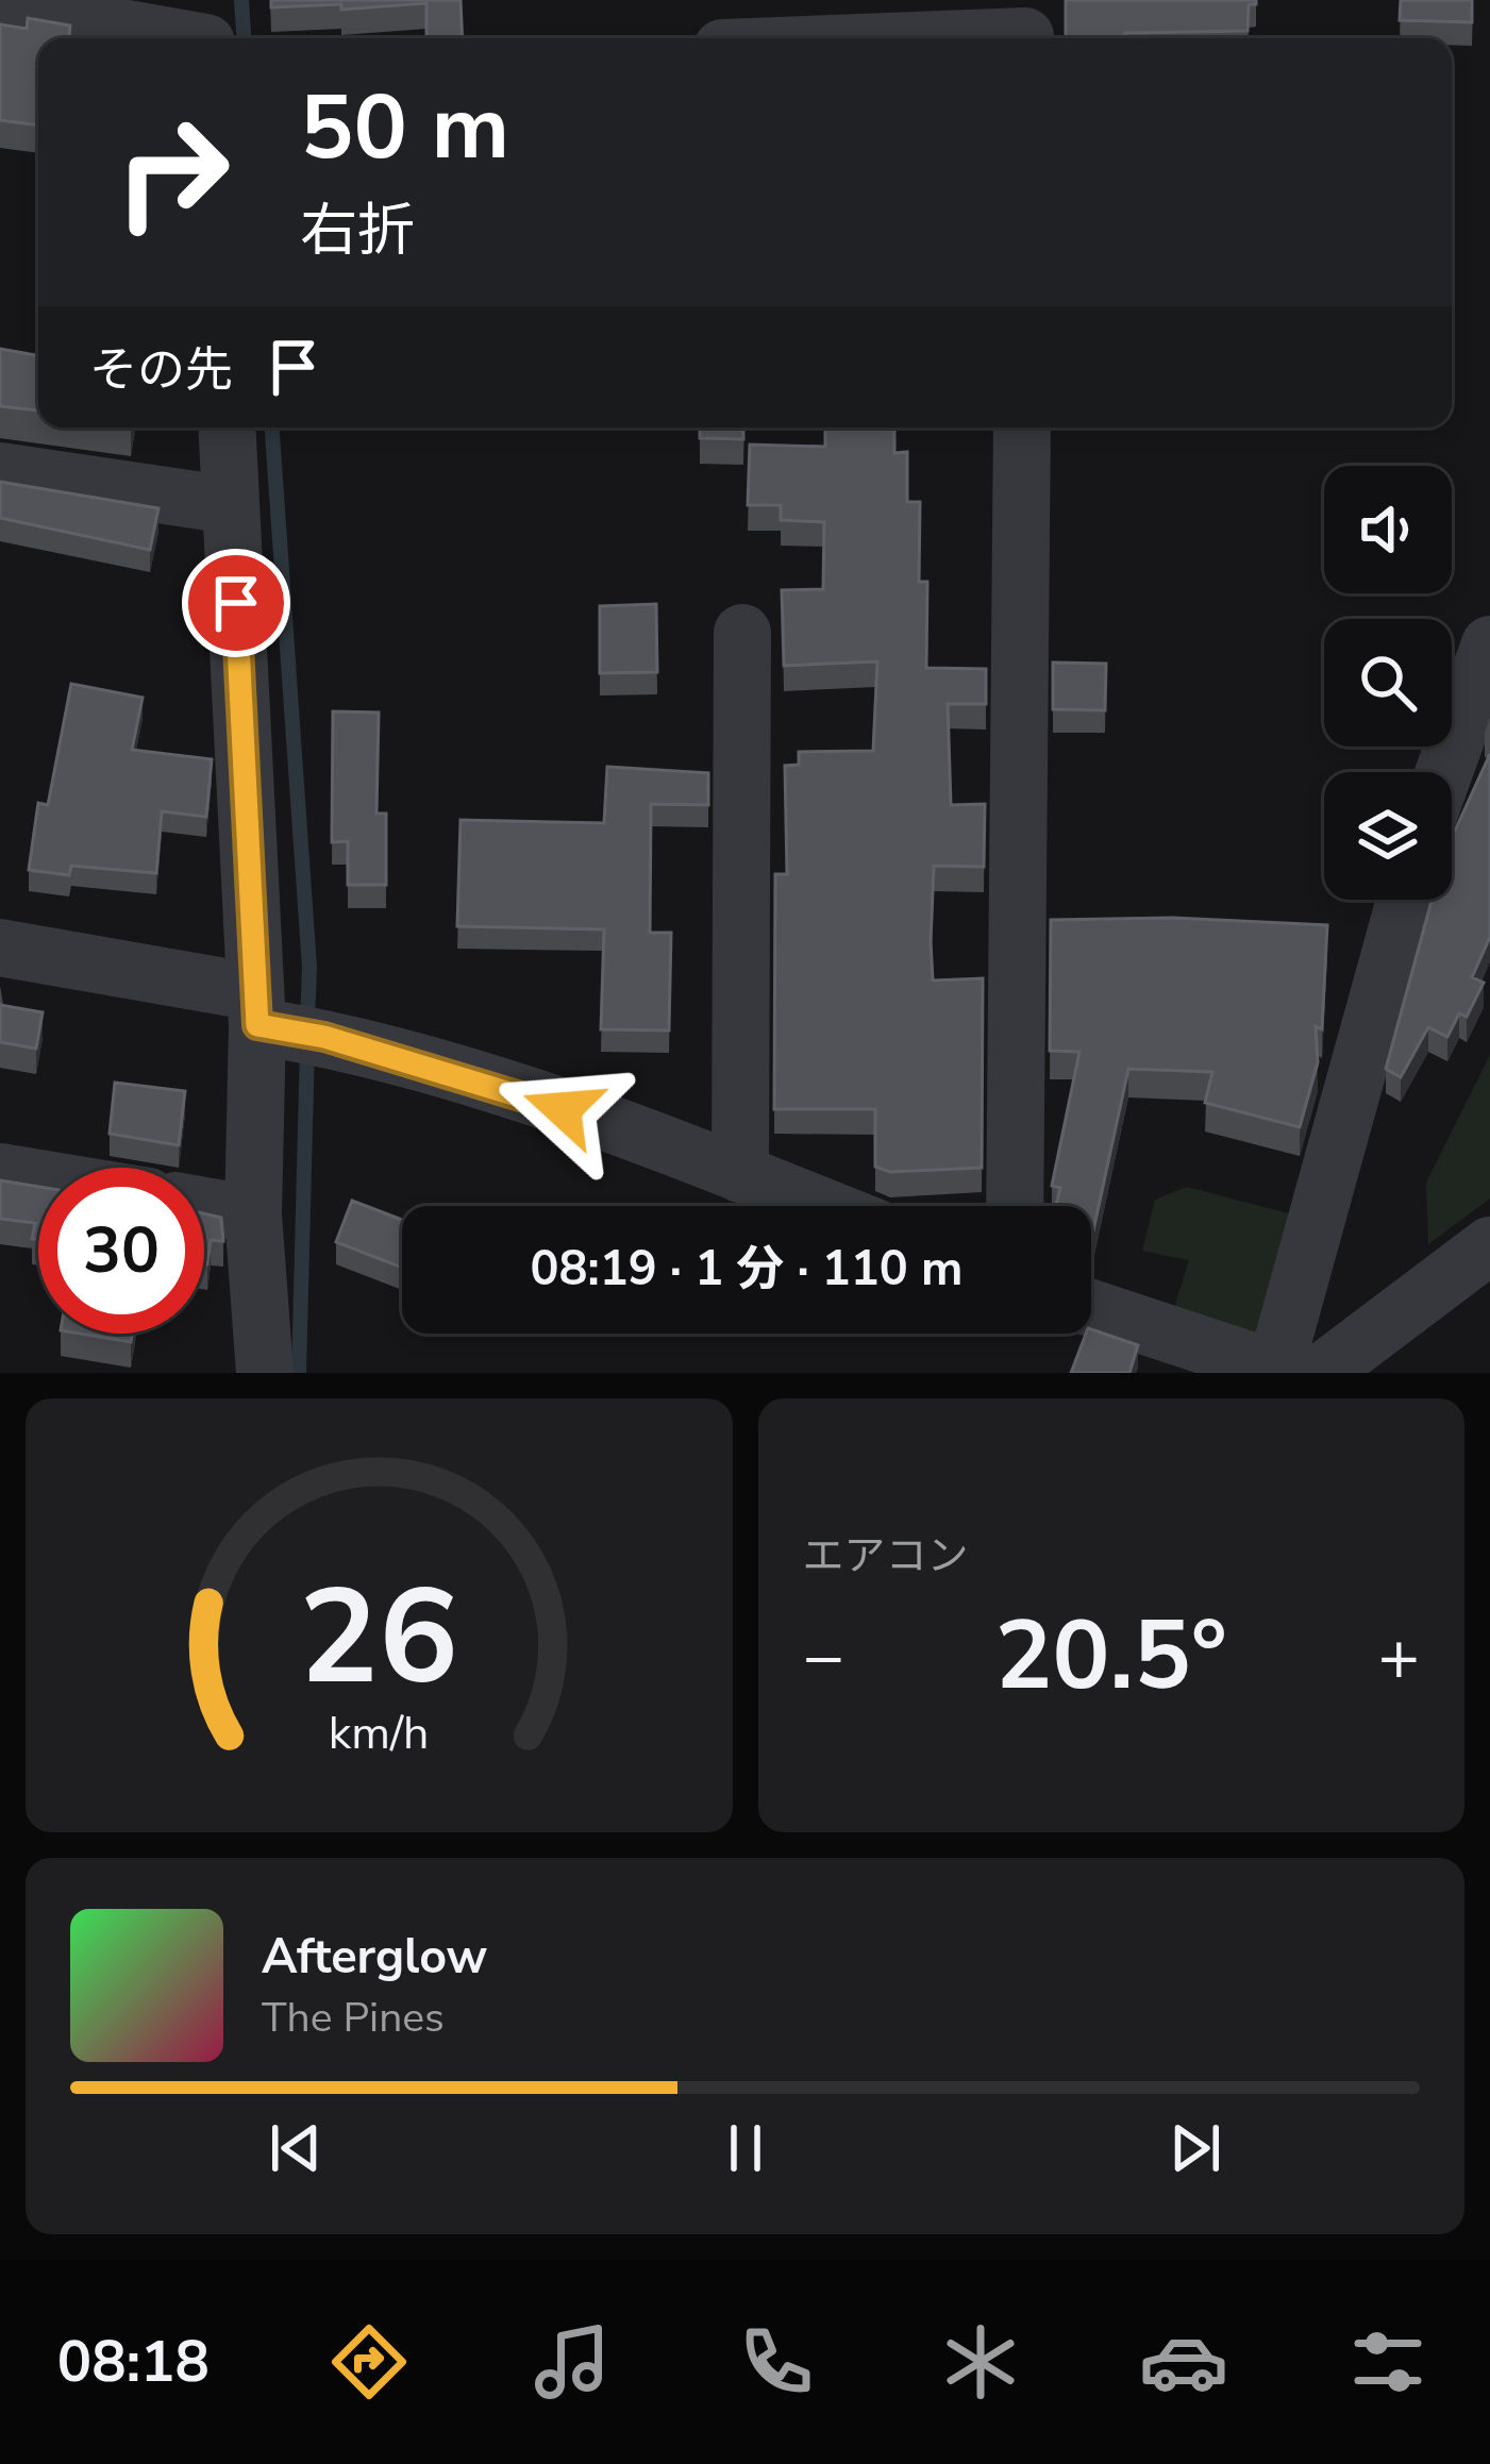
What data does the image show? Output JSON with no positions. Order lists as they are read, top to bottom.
{
  "page": {
    "turn": ["50 m", "右折"],
    "then": "その先",
    "limit": "30",
    "trip": "08:19 · 1 分 · 110 m",
    "tile": "エアコン",
    "heat": ["−", "20.5°", "+"],
    "song": ["Afterglow", "The Pines"],
    "tabs": "08:18",
    "gauge": ["26", "km/h"]
  }
}
